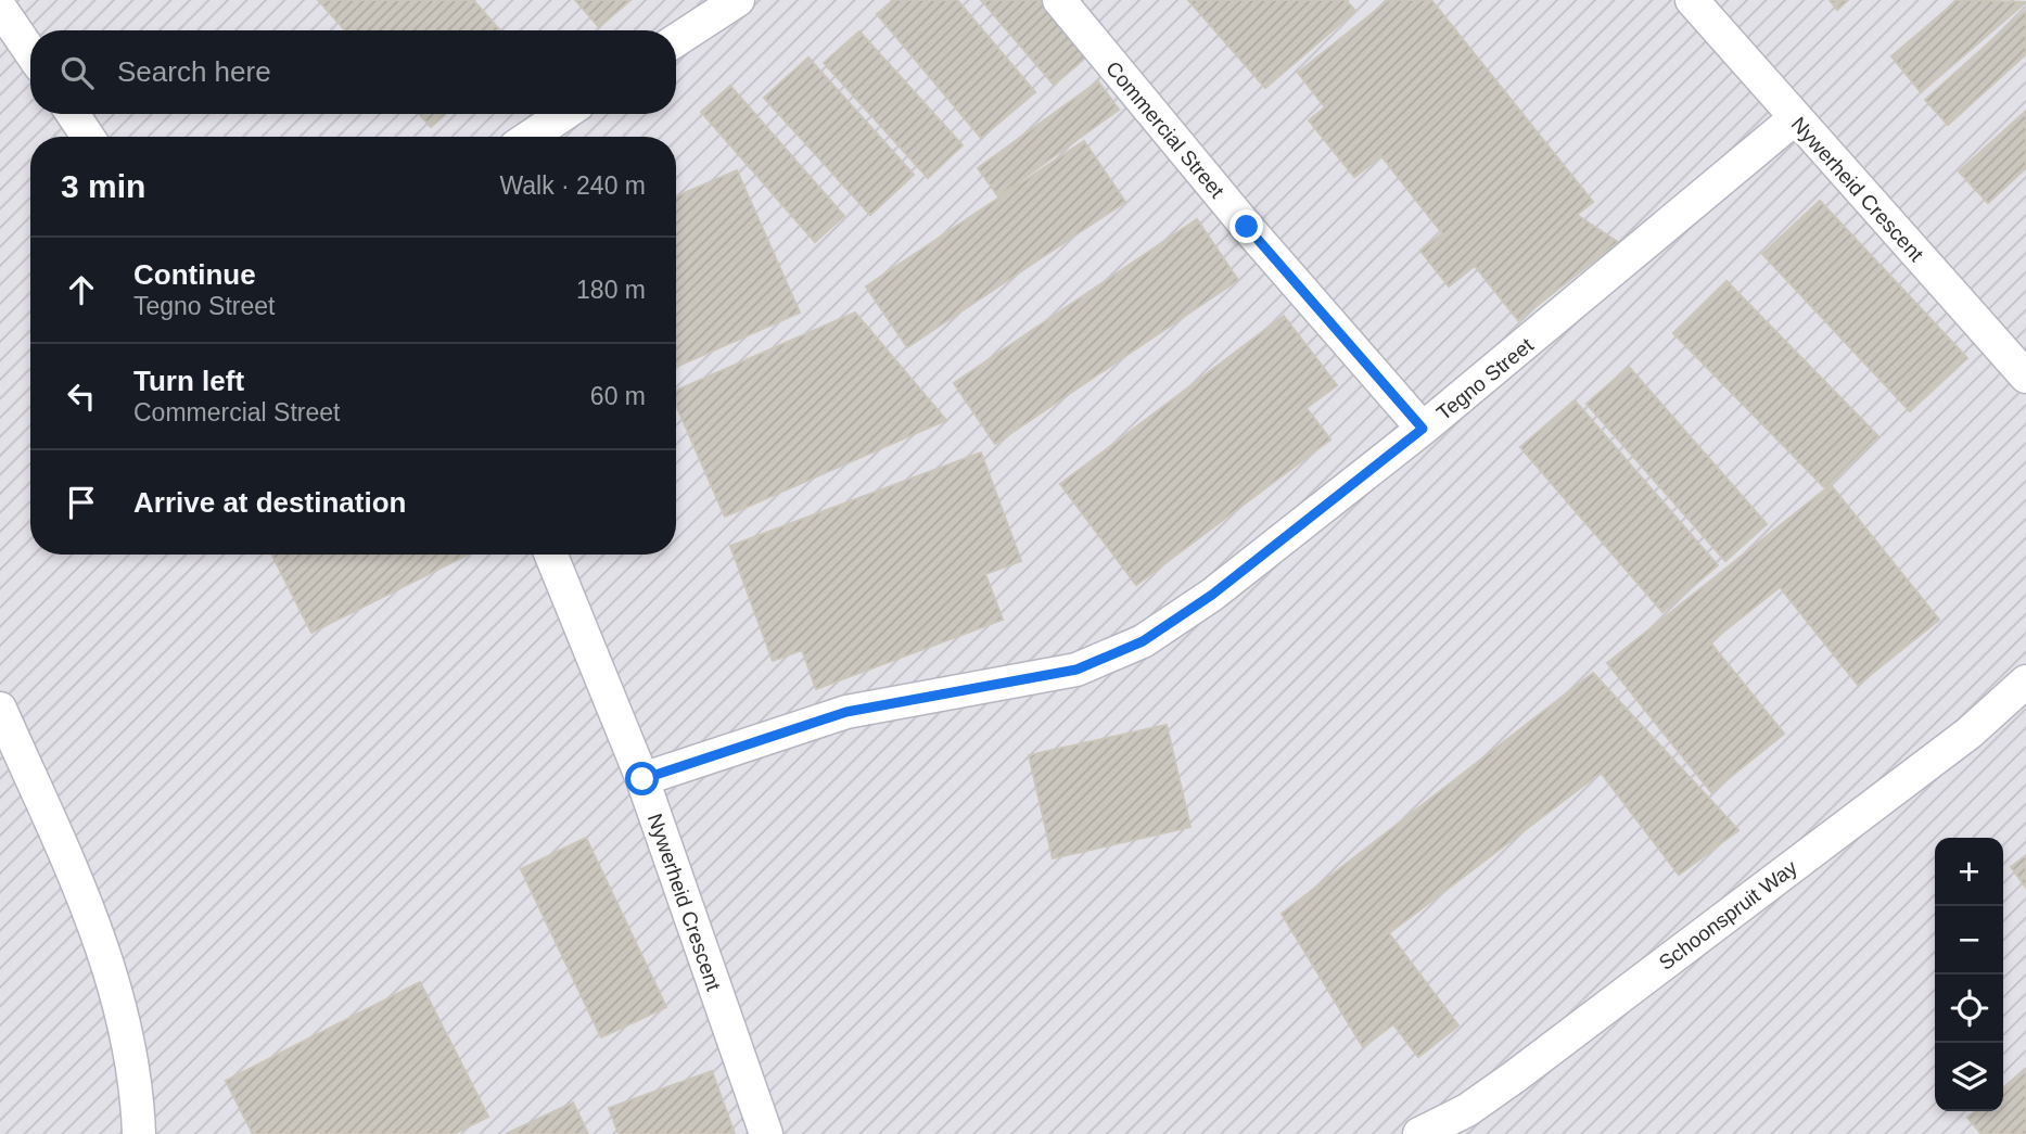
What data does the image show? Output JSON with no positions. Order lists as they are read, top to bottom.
{
  "streets": {
    "street": [
      "Commercial Street",
      "Nywerheid Crescent",
      "Tegno Street",
      "Schoonspruit Way"
    ]
  },
  "crossings": [
    ["Commercial Street", "Tegno Street"],
    ["Nywerheid Crescent", "Tegno Street"]
  ],
  "page": {
    "search": "Search here",
    "heading": ["3 min", "Walk · 240 m"],
    "list": [
      ["Continue", "Tegno Street", "180 m"],
      ["Turn left", "Commercial Street", "60 m"],
      "Arrive at destination"
    ],
    "map_buttons": ["+", "−"]
  }
}
